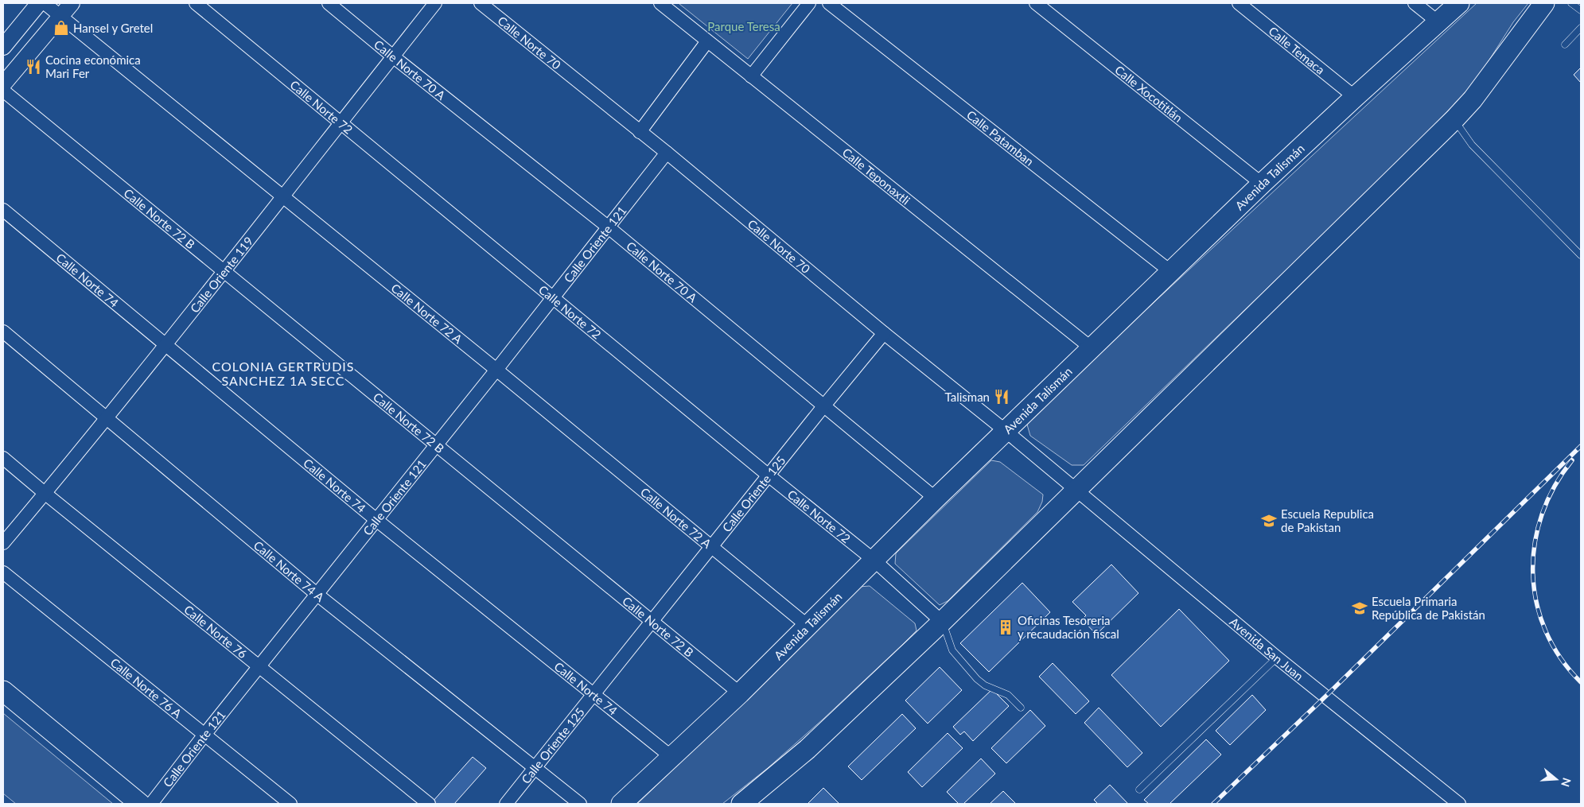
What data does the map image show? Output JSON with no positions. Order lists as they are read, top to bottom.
{
  "streets": {
    "main road": ["Avenida Talismán"],
    "street": [
      "Calle Norte 70",
      "Calle Temaca",
      "Calle Norte 70 A",
      "Calle Xocotitlán",
      "Calle Norte 72",
      "Calle Patamban",
      "Calle Teponaxtli",
      "Calle Norte 72 B",
      "Calle Oriente 121",
      "Calle Oriente 119",
      "Calle Norte 74",
      "Calle Norte 72 A",
      "Calle Oriente 125",
      "Calle Norte 74 A",
      "Calle Norte 76",
      "Avenida San Juan",
      "Calle Norte 76 A"
    ]
  },
  "crossings": [
    ["Calle Norte 70", "Avenida Talismán"],
    ["Calle Norte 70", "Calle Oriente 121"],
    ["Calle Norte 70", "Calle Oriente 125"],
    ["Calle Norte 70", "Avenida San Juan"],
    ["Calle Temaca", "Avenida Talismán"],
    ["Calle Norte 70 A", "Avenida Talismán"],
    ["Calle Norte 70 A", "Calle Oriente 121"],
    ["Calle Norte 70 A", "Calle Oriente 119"],
    ["Calle Norte 70 A", "Calle Oriente 125"],
    ["Calle Xocotitlán", "Avenida Talismán"],
    ["Calle Norte 72", "Avenida Talismán"],
    ["Calle Norte 72", "Calle Oriente 121"],
    ["Calle Norte 72", "Calle Oriente 119"],
    ["Calle Norte 72", "Calle Oriente 125"],
    ["Calle Patamban", "Avenida Talismán"],
    ["Calle Teponaxtli", "Avenida Talismán"],
    ["Avenida Talismán", "Calle Norte 72 B"],
    ["Avenida Talismán", "Calle Norte 74"],
    ["Avenida Talismán", "Calle Norte 72 A"],
    ["Calle Norte 72 B", "Calle Oriente 121"],
    ["Calle Norte 72 B", "Calle Oriente 119"],
    ["Calle Norte 72 B", "Calle Oriente 125"],
    ["Calle Oriente 121", "Calle Norte 74"],
    ["Calle Oriente 121", "Calle Norte 72 A"],
    ["Calle Oriente 121", "Calle Norte 74 A"],
    ["Calle Oriente 121", "Calle Norte 76"],
    ["Calle Oriente 121", "Calle Norte 76 A"],
    ["Calle Oriente 119", "Calle Norte 74"],
    ["Calle Oriente 119", "Calle Norte 72 A"],
    ["Calle Oriente 119", "Calle Norte 74 A"],
    ["Calle Oriente 119", "Calle Norte 76"],
    ["Calle Norte 74", "Calle Oriente 125"],
    ["Calle Norte 72 A", "Calle Oriente 125"],
    ["Calle Oriente 125", "Calle Norte 74 A"]
  ],
  "districts": ["COLONIA GERTRUDIS SANCHEZ 1A SECC"],
  "parks": ["Parque Teresa"],
  "places": {
    "shop": ["Hansel y Gretel"],
    "restaurant": ["Cocina económica Mari Fer", "Talisman"],
    "school or university": ["Escuela Republica de Pakistan", "Escuela Primaria República de Pakistán"],
    "building": ["Oficinas Tesoreria y recaudación fiscal"]
  },
  "north": "right"
}
